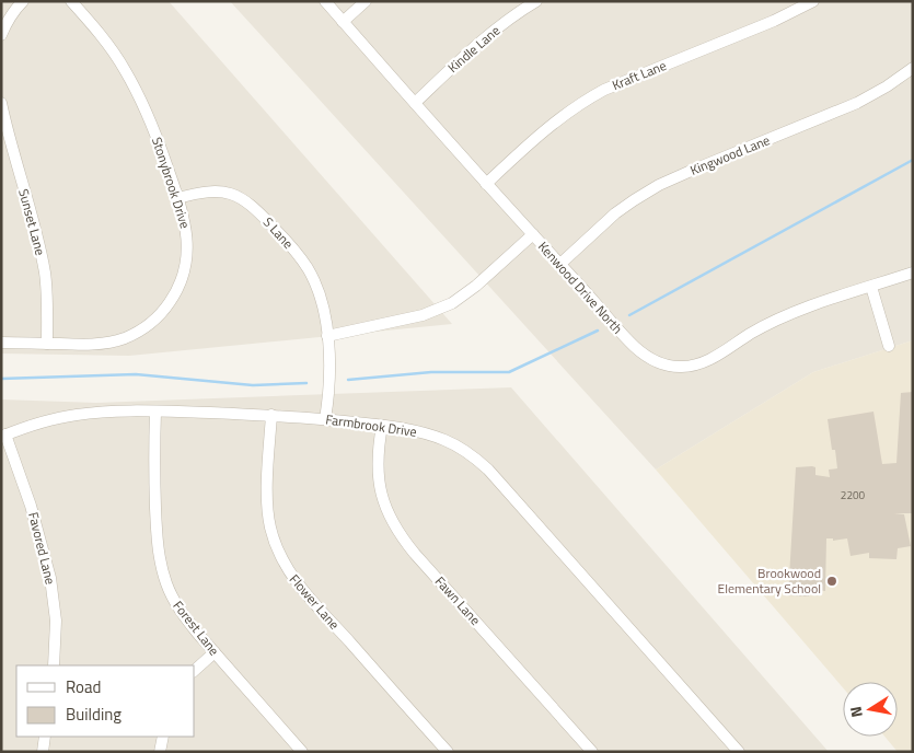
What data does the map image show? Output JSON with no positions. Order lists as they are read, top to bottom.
{
  "streets": {
    "street": [
      "Kindle Lane",
      "Kraft Lane",
      "Kingwood Lane",
      "Stonybrook Drive",
      "Sunset Lane",
      "S Lane",
      "Kenwood Drive North",
      "Farmbrook Drive",
      "Favored Lane",
      "Fawn Lane",
      "Flower Lane",
      "Forest Lane"
    ]
  },
  "crossings": [
    ["Kindle Lane", "Kenwood Drive North"],
    ["Kraft Lane", "Kenwood Drive North"],
    ["Kingwood Lane", "Kenwood Drive North"],
    ["Stonybrook Drive", "Sunset Lane"],
    ["Stonybrook Drive", "S Lane"],
    ["S Lane", "Farmbrook Drive"],
    ["Farmbrook Drive", "Favored Lane"],
    ["Farmbrook Drive", "Fawn Lane"],
    ["Farmbrook Drive", "Flower Lane"],
    ["Farmbrook Drive", "Forest Lane"]
  ],
  "places": ["Brookwood Elementary School"],
  "house_numbers": ["2200"],
  "legend": ["Road", "Building"],
  "north": "left"
}
